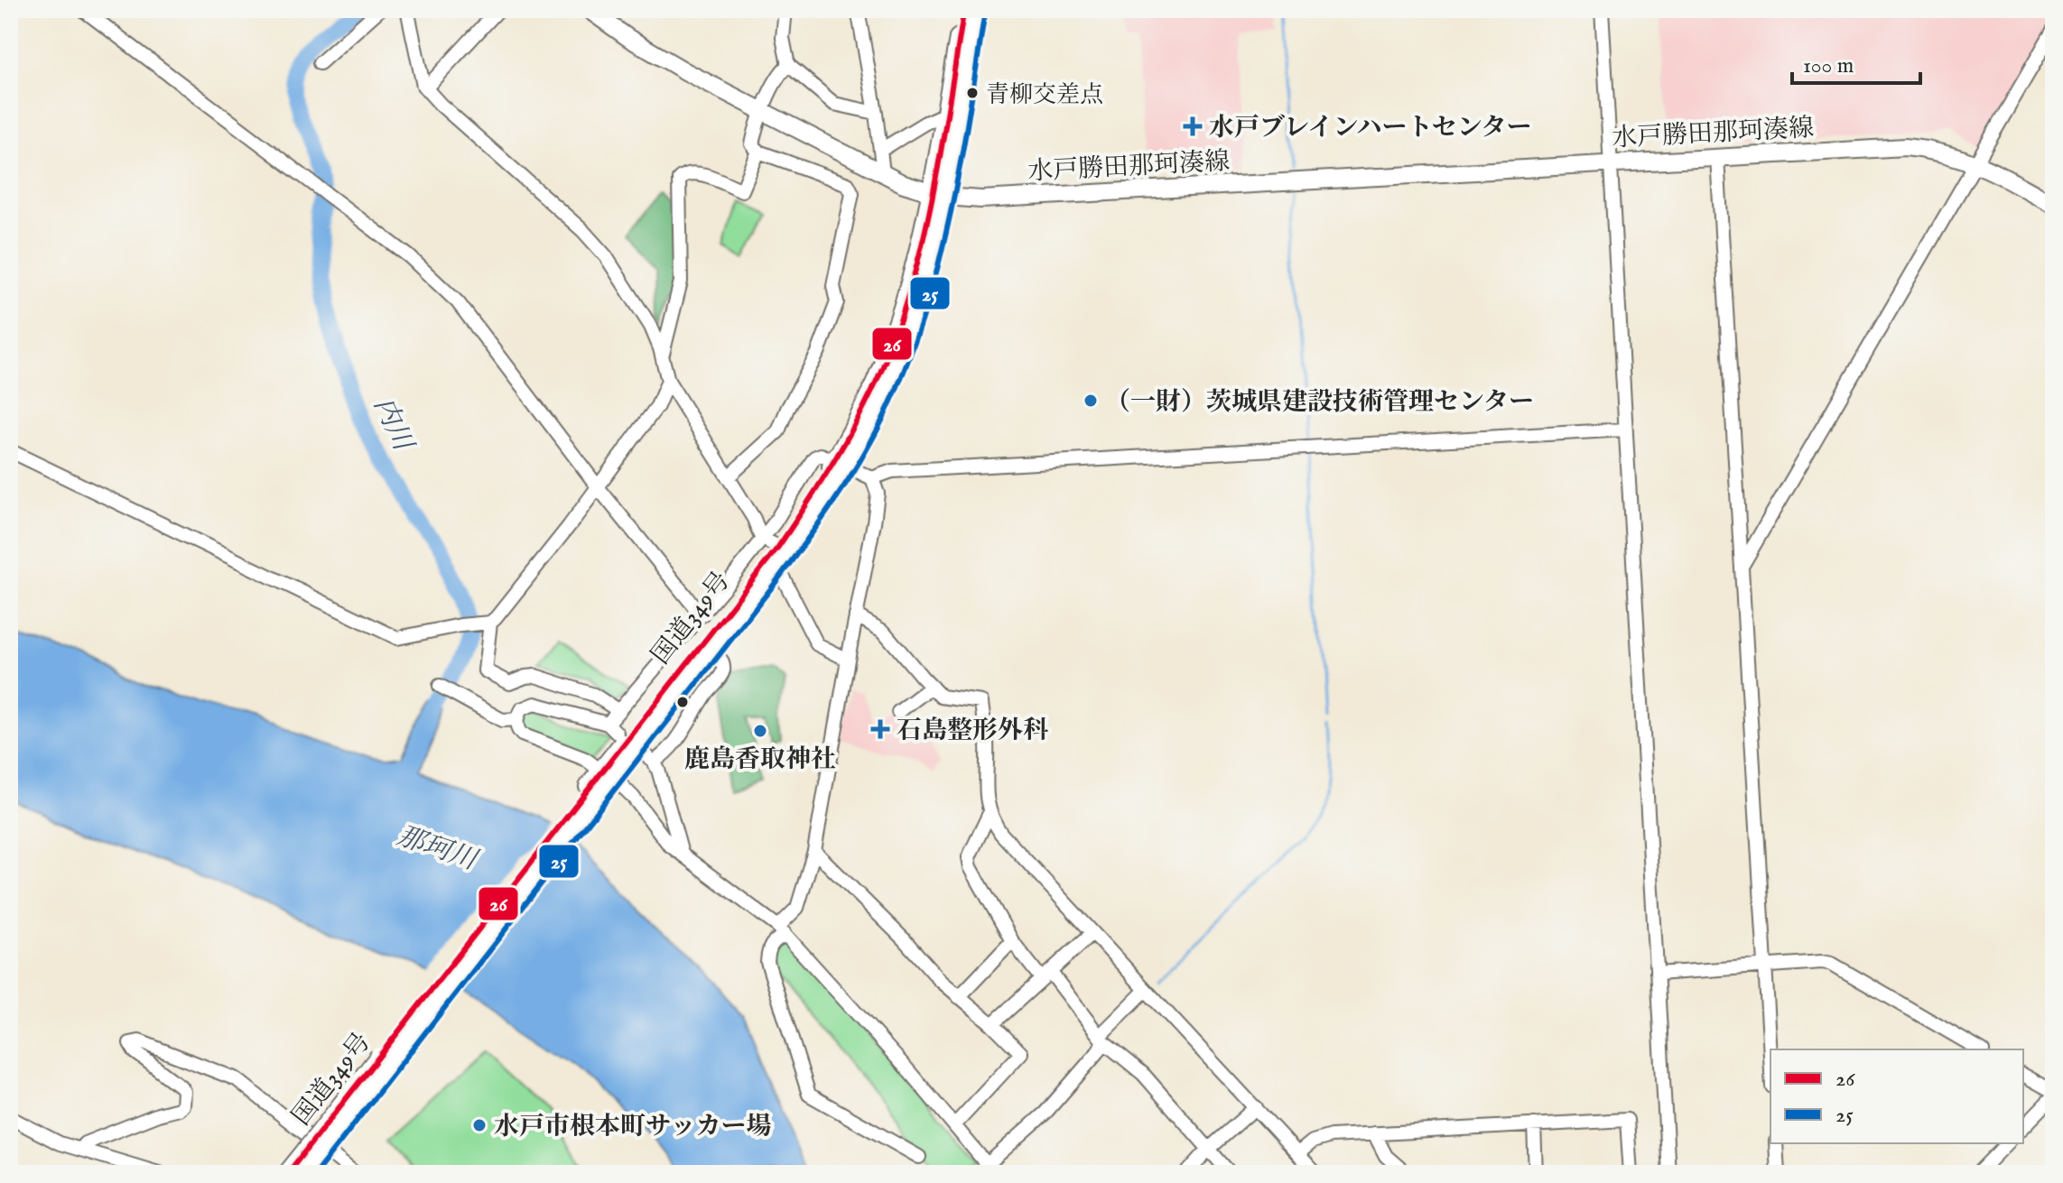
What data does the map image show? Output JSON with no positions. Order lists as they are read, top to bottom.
{
  "streets": {
    "highway": ["国道349号"],
    "main road": ["水戸勝田那珂湊線"]
  },
  "crossings": [
    ["水戸勝田那珂湊線", "国道349号"]
  ],
  "water": ["内川", "那珂川"],
  "places": {
    "other": [
      "青柳交差点",
      "（一財）茨城県建設技術管理センター",
      "鹿島香取神社",
      "水戸市根本町サッカー場"
    ],
    "health": ["水戸ブレインハートセンター", "石島整形外科"]
  },
  "lines": ["transit line 26", "transit line 25"],
  "legend": ["26", "25"],
  "scale_bar": "100 m"
}
